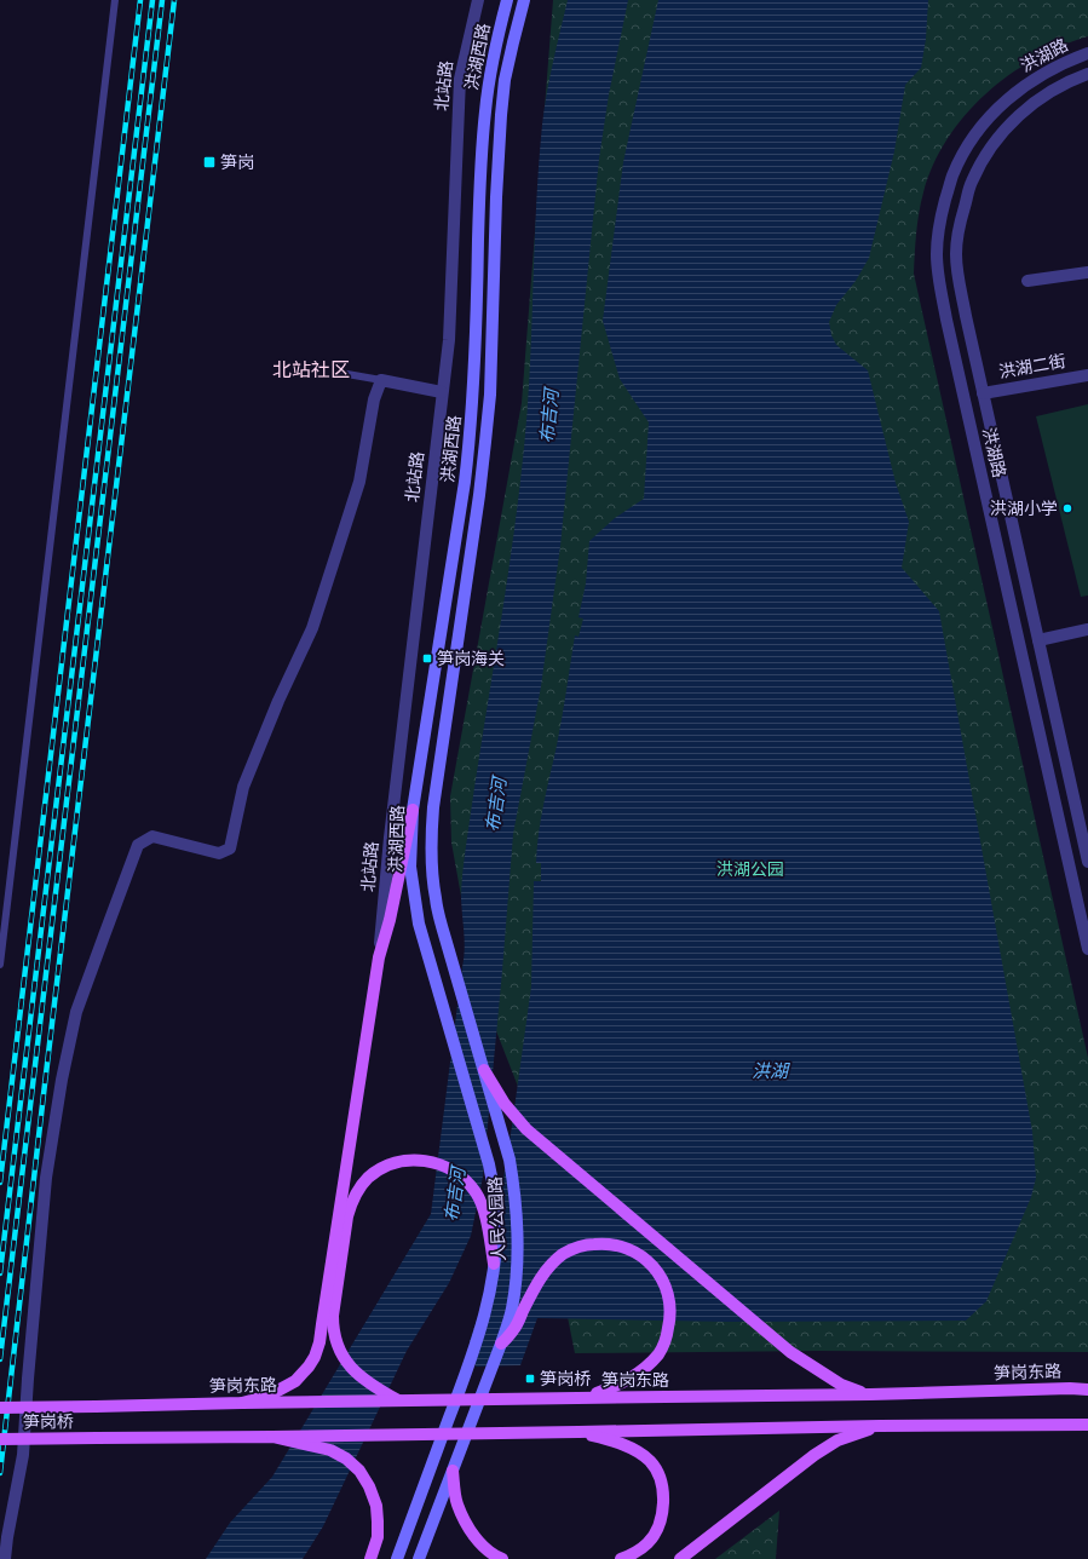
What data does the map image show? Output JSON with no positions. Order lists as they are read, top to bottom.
{
  "streets": {
    "main road": [
      "洪湖西路",
      "人民公园路",
      "笋岗东路",
      "笋岗桥"
    ],
    "street": ["洪湖路", "北站路", "洪湖二街"]
  },
  "crossings": [
    ["洪湖路", "洪湖二街"],
    ["洪湖西路", "人民公园路"],
    ["笋岗东路", "笋岗桥"]
  ],
  "districts": ["北站社区"],
  "water": ["布吉河", "洪湖"],
  "parks": ["洪湖公园"],
  "places": {
    "transit": ["笋岗", "笋岗海关", "笋岗桥"],
    "other": ["洪湖小学"]
  }
}
